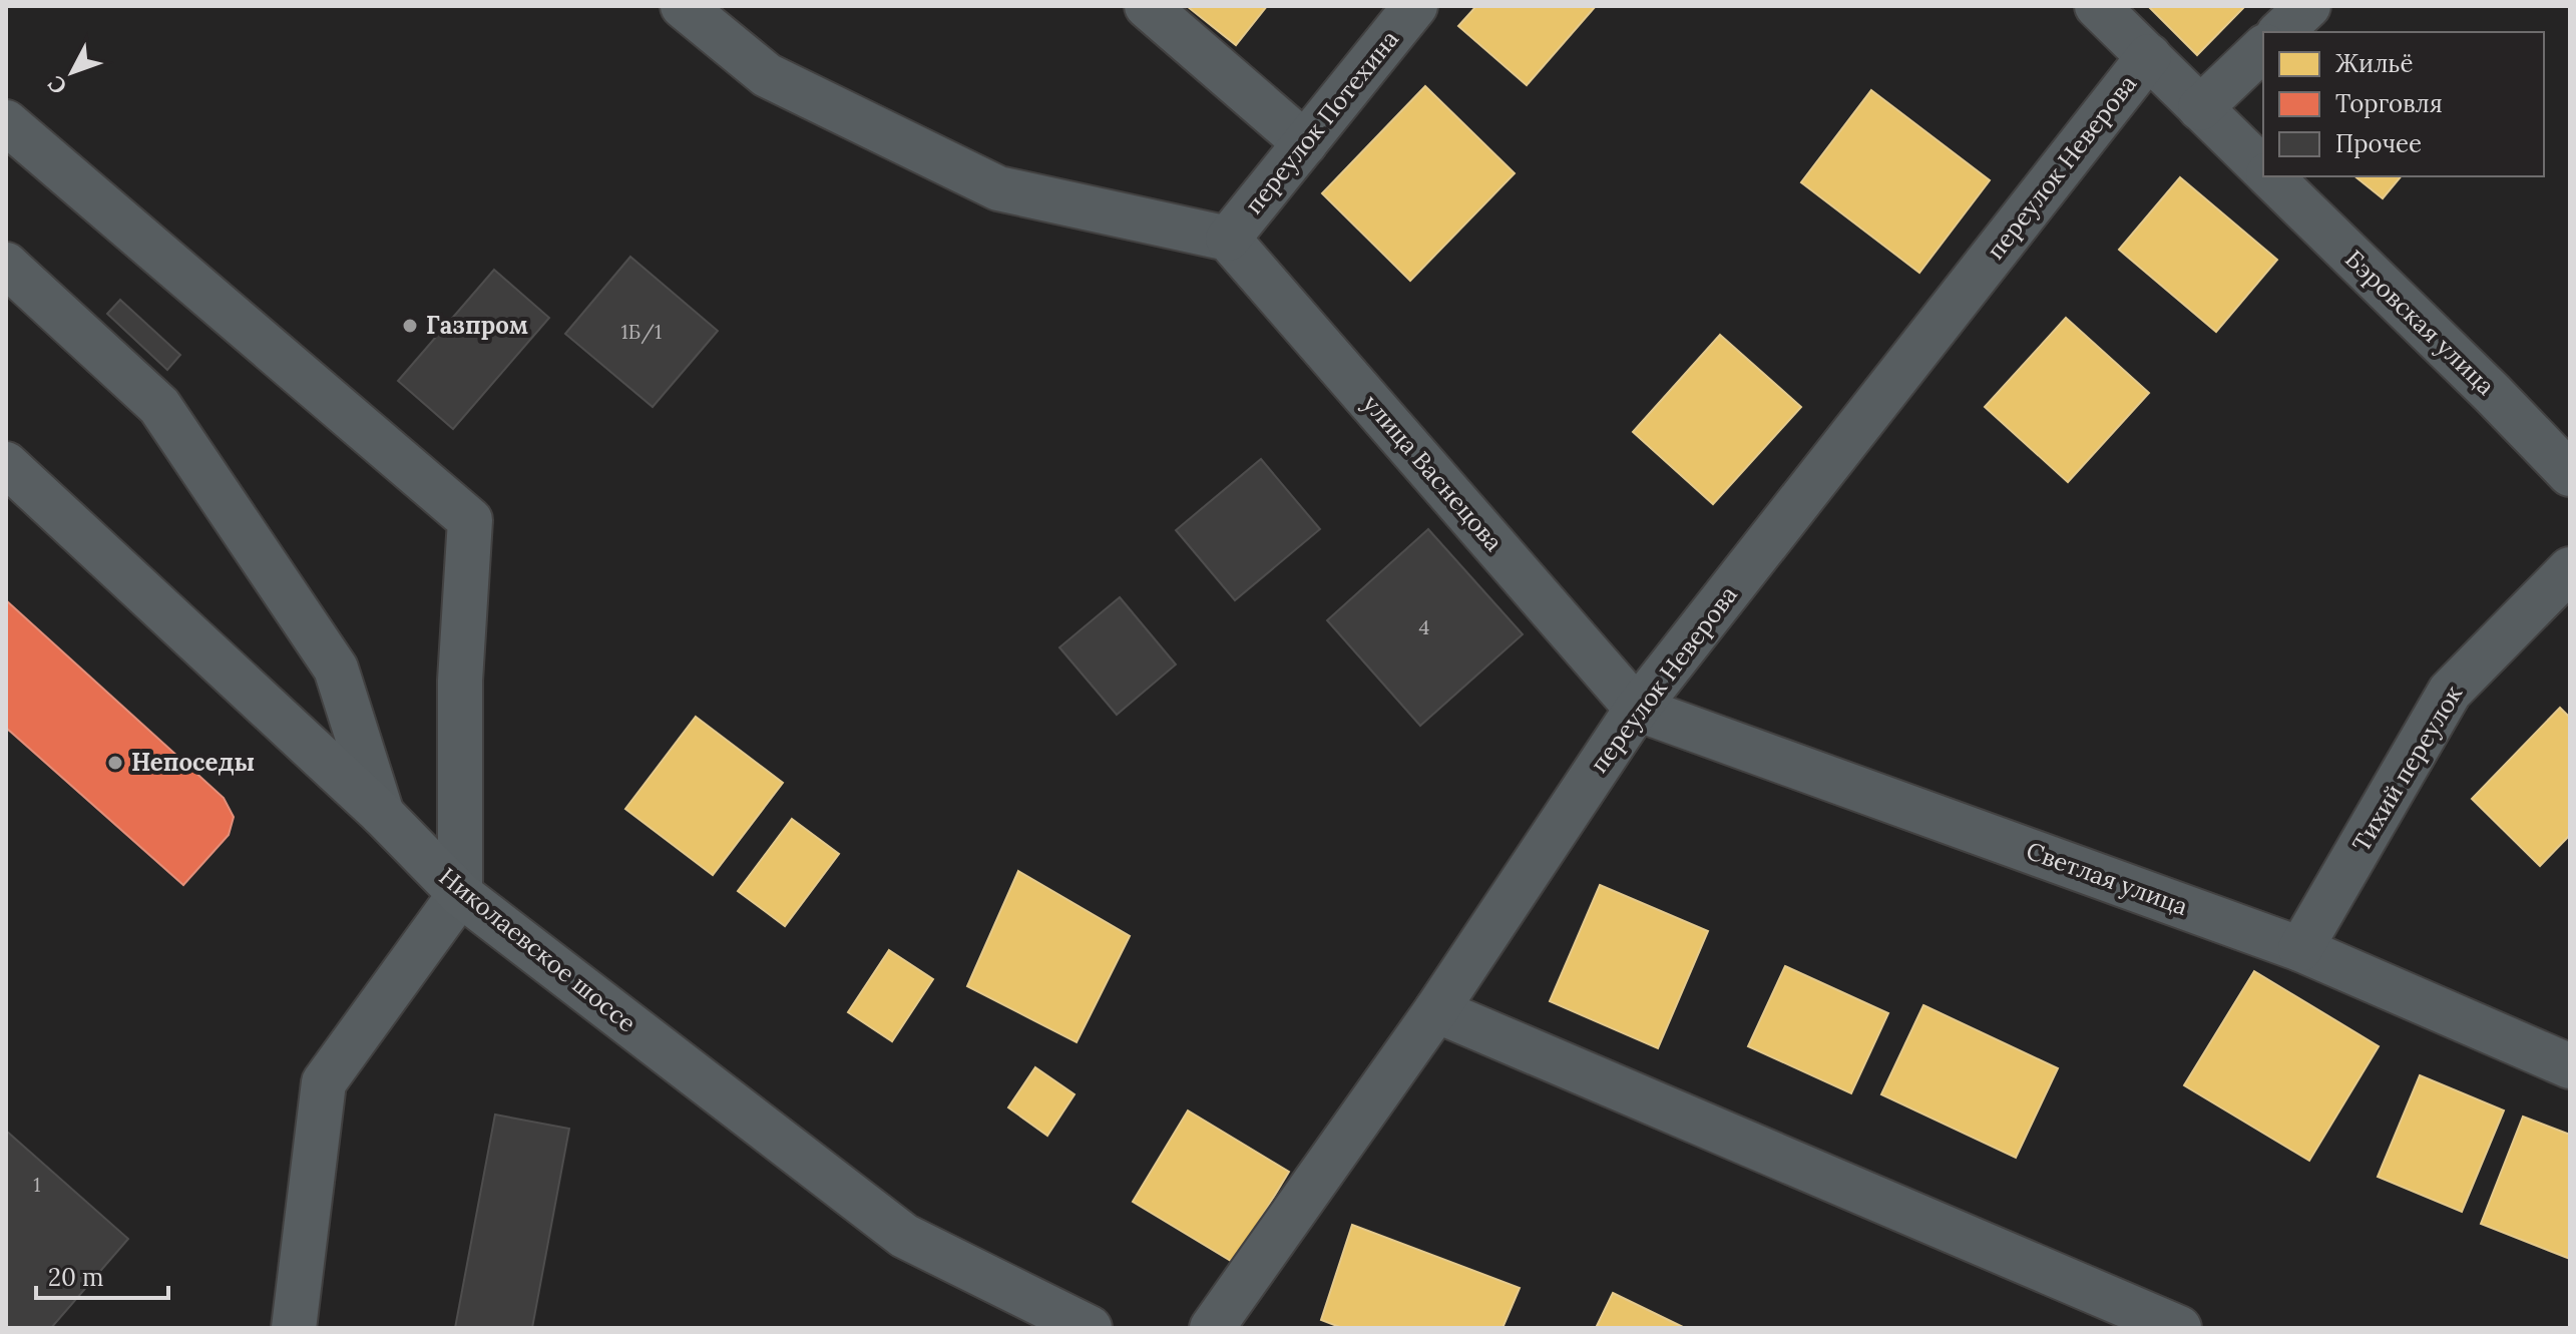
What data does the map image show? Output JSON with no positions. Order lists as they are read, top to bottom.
{
  "streets": {
    "main road": ["Николаевское шоссе"],
    "street": [
      "переулок Потехина",
      "переулок Неверова",
      "Бэровская улица",
      "улица Васнецова",
      "Тихий переулок",
      "Светлая улица"
    ]
  },
  "crossings": [
    ["переулок Потехина", "улица Васнецова"],
    ["переулок Неверова", "Бэровская улица"],
    ["переулок Неверова", "улица Васнецова"],
    ["переулок Неверова", "Светлая улица"],
    ["улица Васнецова", "Светлая улица"],
    ["Тихий переулок", "Светлая улица"]
  ],
  "places": ["Газпром", "Непоседы"],
  "house_numbers": ["1Б/1", "4", "1"],
  "legend": ["Жильё", "Торговля", "Прочее"],
  "scale_bar": "20 m",
  "north": "bottom left"
}
